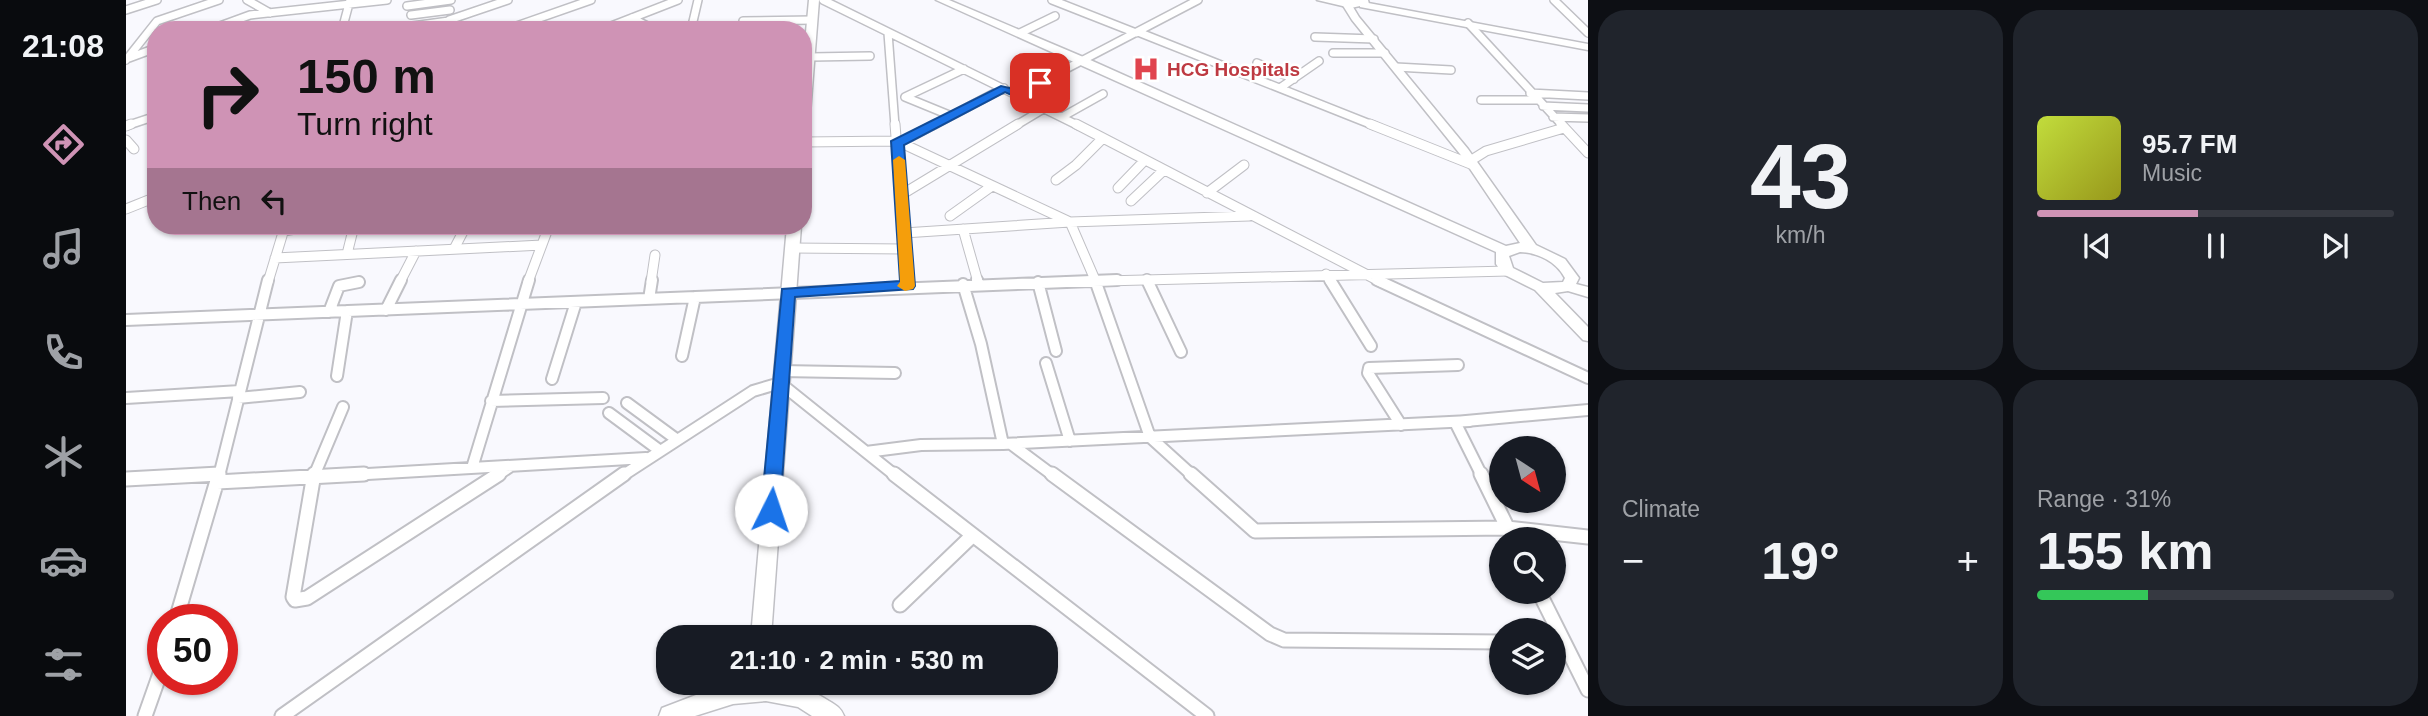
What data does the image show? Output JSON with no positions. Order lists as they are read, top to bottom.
{
  "places": {
    "hospital": ["HCG Hospitals"]
  },
  "north": "bottom right",
  "page": {
    "tabs": "21:08",
    "tile": [
      ["43", "km/h"],
      "Climate",
      ["Range · 31%", "155 km"]
    ],
    "turn": ["150 m", "Turn right"],
    "song": ["95.7 FM", "Music"],
    "then": "Then",
    "heat": ["−", "19°", "+"],
    "limit": "50",
    "trip": "21:10 · 2 min · 530 m"
  }
}
